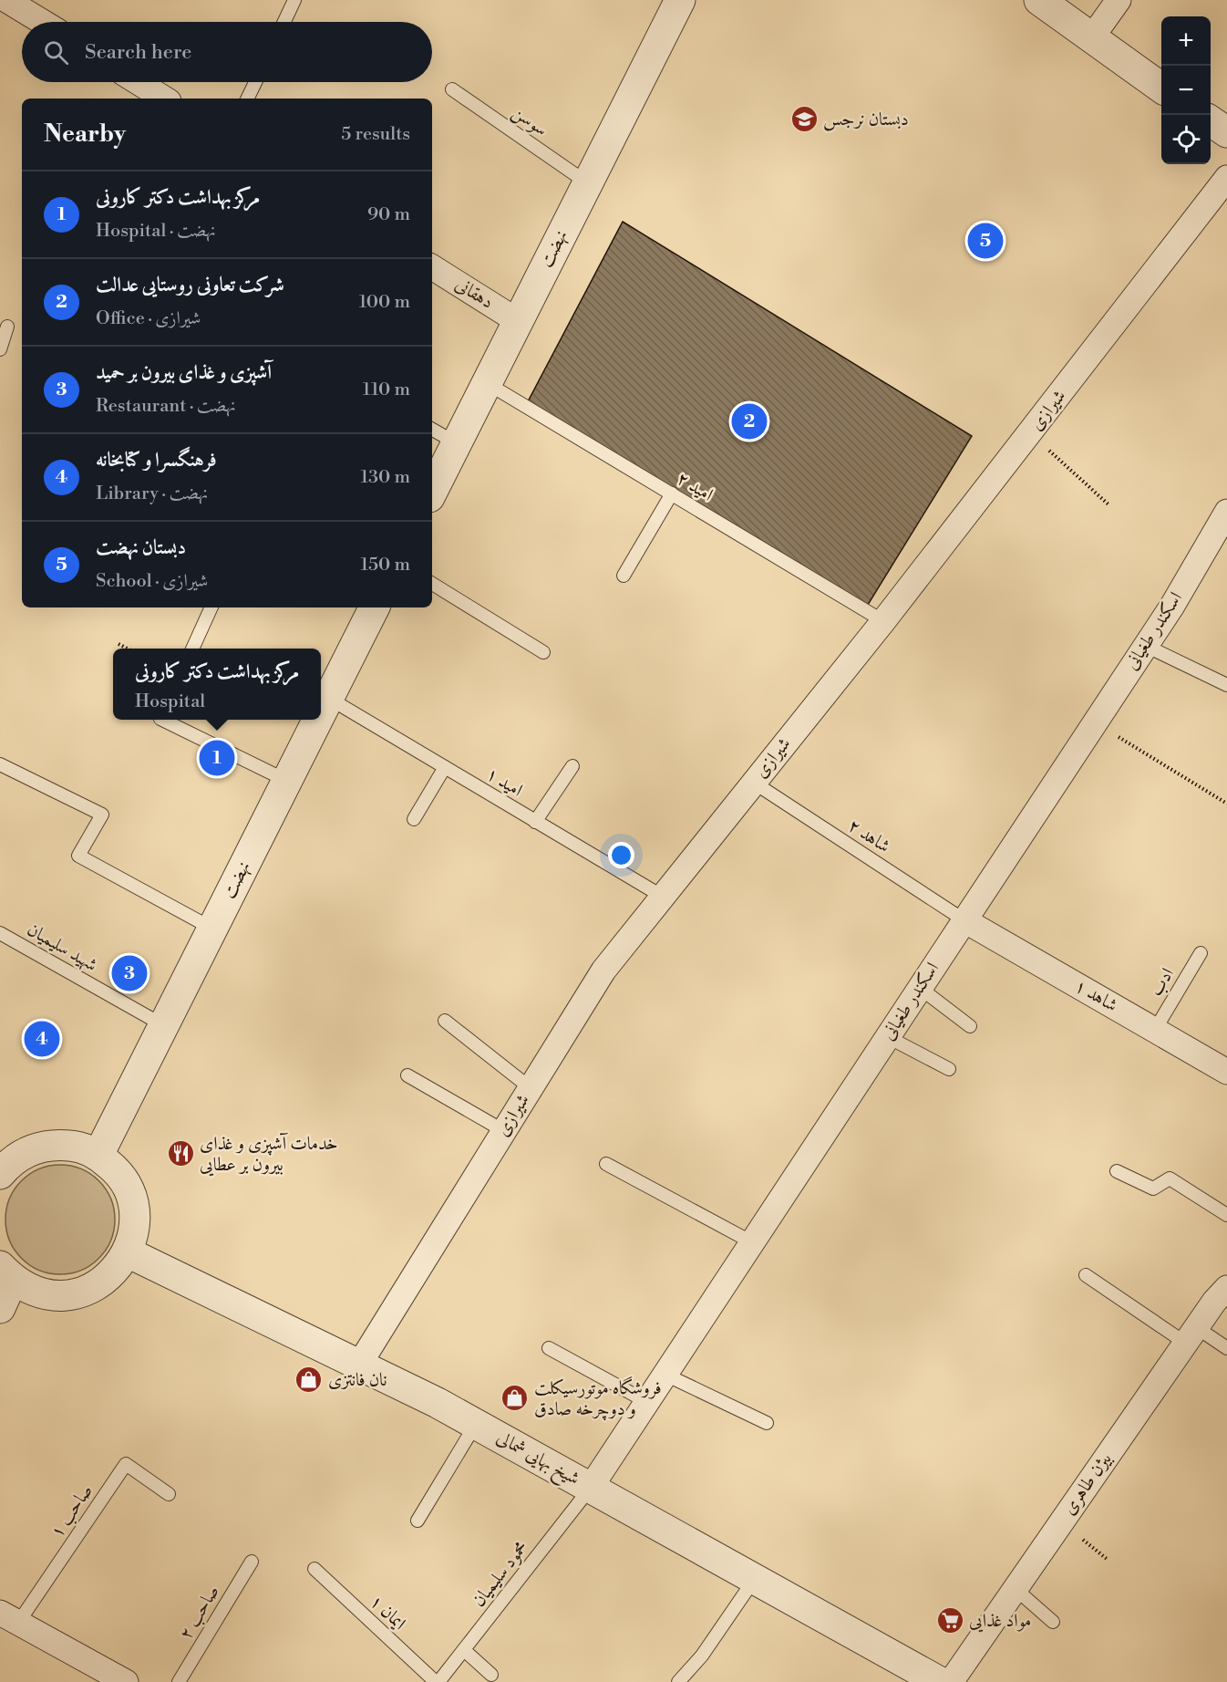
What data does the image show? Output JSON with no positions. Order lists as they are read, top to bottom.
{
  "streets": {
    "street": [
      "نهضت",
      "دهقانی",
      "شیرازی",
      "اسکندر طغیانی",
      "شاهد ۱",
      "شیخ بهایی شمالی",
      "بیژن طاهری"
    ],
    "lane": [
      "سوسن",
      "امید ۲",
      "امید ۱",
      "شاهد ۲",
      "شهید سلیمیان",
      "ادب",
      "صاحب ۱",
      "محمود سلیمیان",
      "صاحب ۲",
      "ایمان ۱"
    ]
  },
  "crossings": [
    ["سوسن", "نهضت"],
    ["نهضت", "دهقانی"],
    ["نهضت", "امید ۲"],
    ["نهضت", "امید ۱"],
    ["نهضت", "شهید سلیمیان"],
    ["شیرازی", "امید ۲"],
    ["شیرازی", "امید ۱"],
    ["شیرازی", "شاهد ۲"],
    ["شیرازی", "شیخ بهایی شمالی"],
    ["اسکندر طغیانی", "شاهد ۲"],
    ["اسکندر طغیانی", "شاهد ۱"],
    ["اسکندر طغیانی", "شیخ بهایی شمالی"],
    ["اسکندر طغیانی", "محمود سلیمیان"],
    ["شاهد ۲", "شاهد ۱"],
    ["ادب", "شاهد ۱"],
    ["شیخ بهایی شمالی", "محمود سلیمیان"],
    ["محمود سلیمیان", "ایمان ۱"]
  ],
  "places": {
    "school or university": ["دبستان نرجس"],
    "restaurant": ["خدمات آشپزی و غذای بیرون بر عطایی"],
    "shop": ["نان فانتزی", "فروشگاه موتورسیکلت و دوچرخه صادق"],
    "supermarket": ["مواد غذایی"]
  },
  "page": {
    "map_buttons": ["+", "−"],
    "search": "Search here",
    "heading": ["Nearby", "5 results"],
    "list": [
      {
        "mark": "1",
        "name": "مرکز بهداشت دکتر کارونی",
        "note": "Hospital · نهضت",
        "value": "90 m"
      },
      {
        "mark": "2",
        "name": "شرکت تعاونی روستایی عدالت",
        "note": "Office · شیرازی",
        "value": "100 m"
      },
      {
        "mark": "3",
        "name": "آشپزی و غذای بیرون بر حمید",
        "note": "Restaurant · نهضت",
        "value": "110 m"
      },
      {
        "mark": "4",
        "name": "فرهنگسرا و کتابخانه",
        "note": "Library · نهضت",
        "value": "130 m"
      },
      {
        "mark": "5",
        "name": "دبستان نهضت",
        "note": "School · شیرازی",
        "value": "150 m"
      }
    ],
    "pins": [
      "5",
      "2",
      "1",
      "3",
      "4"
    ],
    "popup": ["مرکز بهداشت دکتر کارونی", "Hospital"]
  }
}
